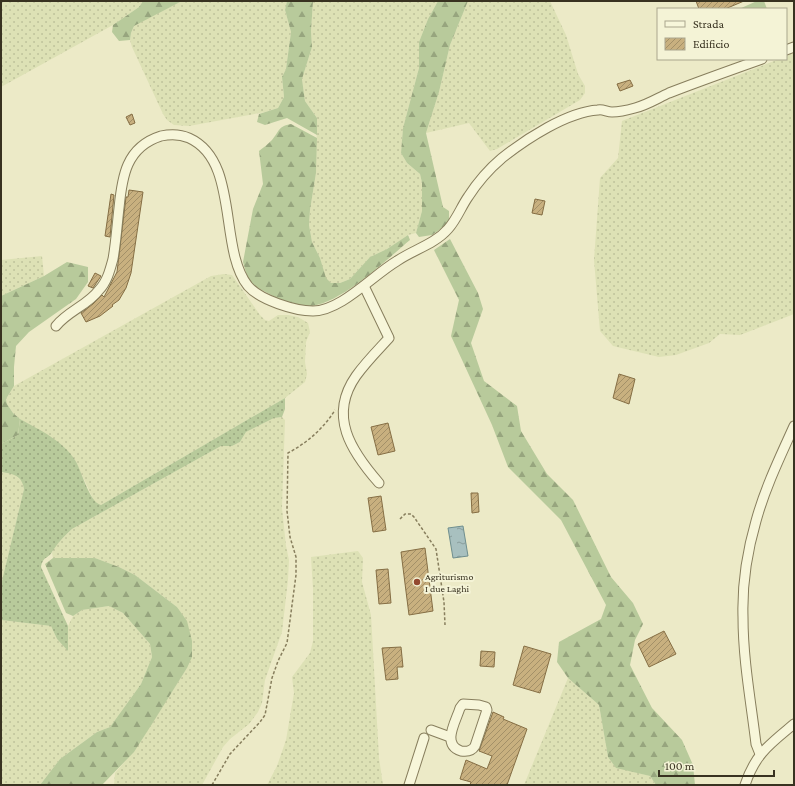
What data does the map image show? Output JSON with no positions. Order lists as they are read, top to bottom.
{
  "places": ["Agriturismo I due Laghi"],
  "legend": ["Strada", "Edificio"],
  "scale_bar": "100 m"
}
